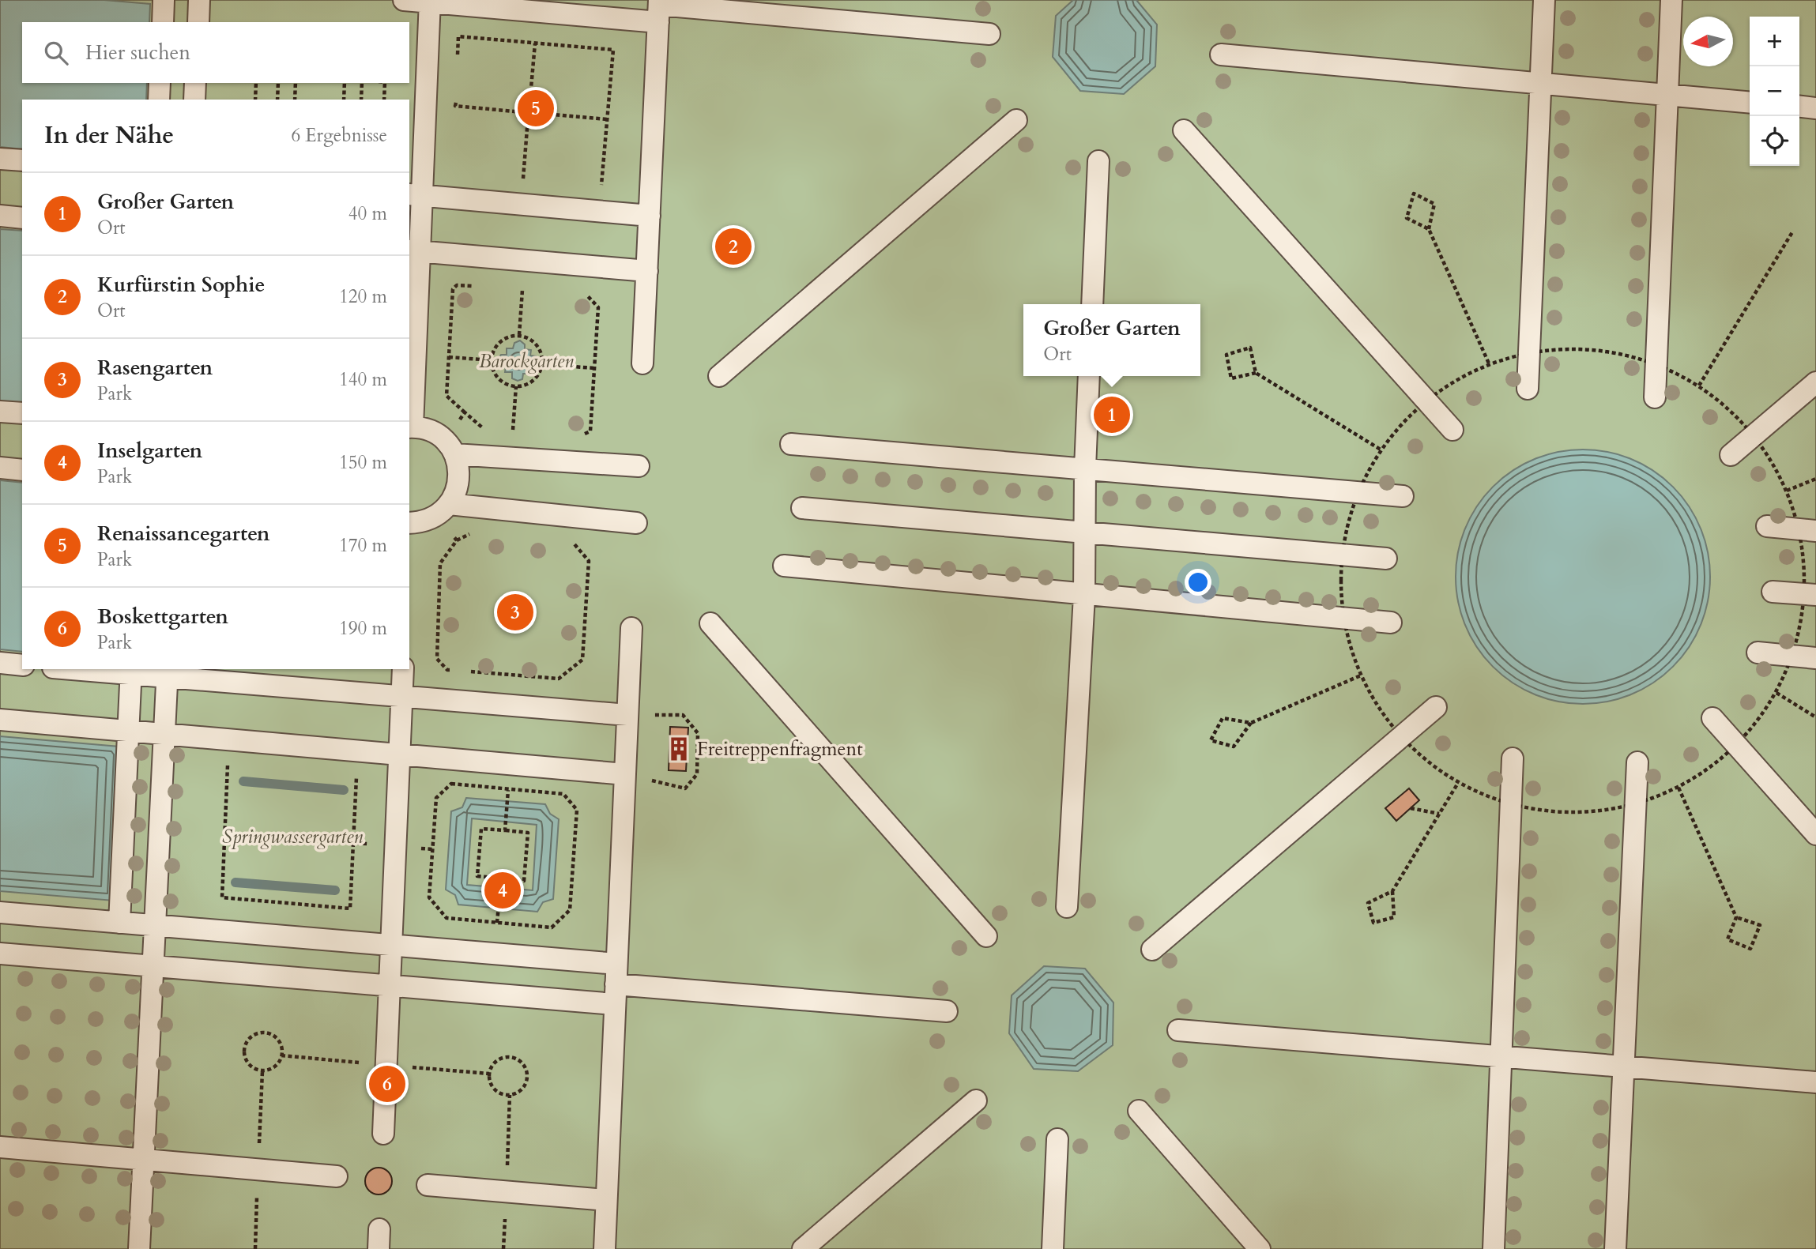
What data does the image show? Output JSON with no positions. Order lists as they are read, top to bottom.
{
  "parks": ["Barockgarten", "Springwassergarten"],
  "places": {
    "building": ["Freitreppenfragment"]
  },
  "north": "left",
  "page": {
    "map_buttons": ["+", "−"],
    "search": "Hier suchen",
    "pins": [
      "5",
      "2",
      "1",
      "3",
      "4",
      "6"
    ],
    "heading": ["In der Nähe", "6 Ergebnisse"],
    "list": [
      {
        "mark": "1",
        "name": "Großer Garten",
        "note": "Ort",
        "value": "40 m"
      },
      {
        "mark": "2",
        "name": "Kurfürstin Sophie",
        "note": "Ort",
        "value": "120 m"
      },
      {
        "mark": "3",
        "name": "Rasengarten",
        "note": "Park",
        "value": "140 m"
      },
      {
        "mark": "4",
        "name": "Inselgarten",
        "note": "Park",
        "value": "150 m"
      },
      {
        "mark": "5",
        "name": "Renaissancegarten",
        "note": "Park",
        "value": "170 m"
      },
      {
        "mark": "6",
        "name": "Boskettgarten",
        "note": "Park",
        "value": "190 m"
      }
    ],
    "popup": ["Großer Garten", "Ort"]
  }
}
